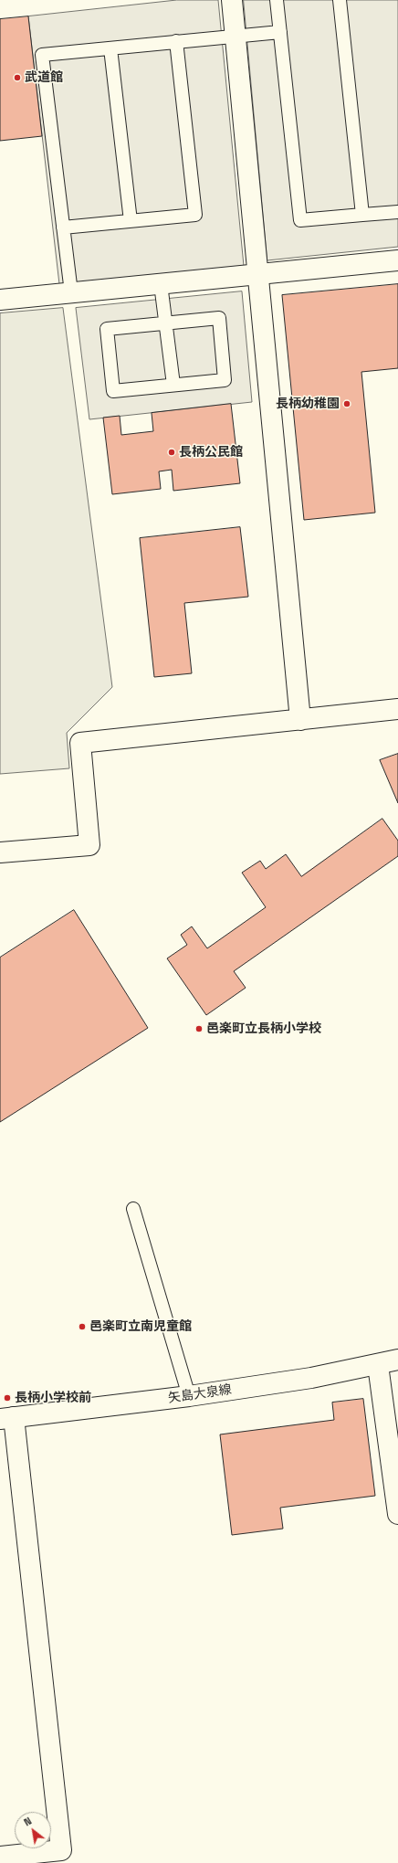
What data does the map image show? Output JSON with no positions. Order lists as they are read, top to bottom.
{
  "streets": {
    "street": ["矢島大泉線"]
  },
  "places": [
    "武道館",
    "長柄幼稚園",
    "長柄公民館",
    "邑楽町立長柄小学校",
    "邑楽町立南児童館",
    "長柄小学校前"
  ],
  "north": "top left"
}
